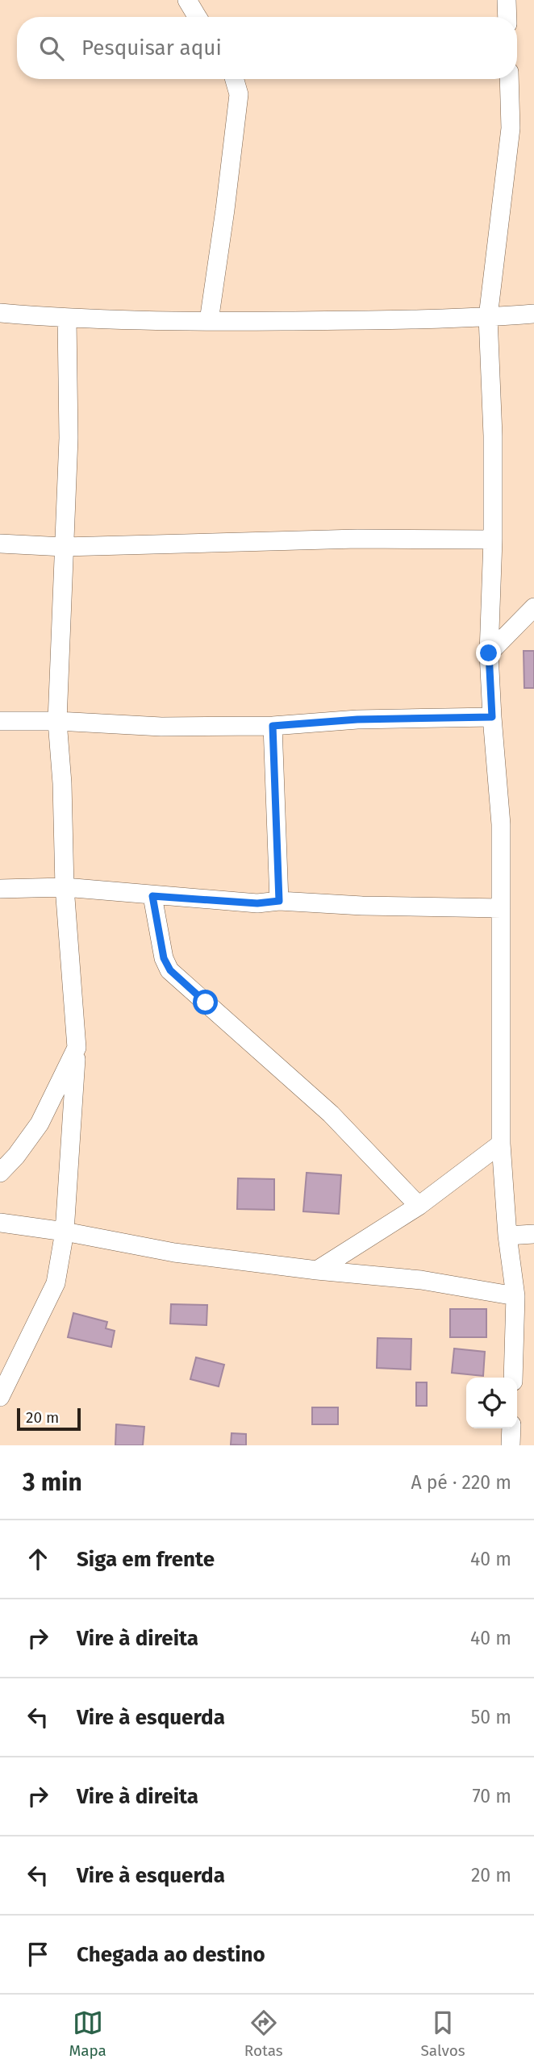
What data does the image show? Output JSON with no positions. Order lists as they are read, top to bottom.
{
  "scale_bar": "20 m",
  "page": {
    "search": "Pesquisar aqui",
    "scale": "20 m",
    "heading": ["3 min", "A pé · 220 m"],
    "list": [
      ["Siga em frente", "40 m"],
      ["Vire à direita", "40 m"],
      ["Vire à esquerda", "50 m"],
      ["Vire à direita", "70 m"],
      ["Vire à esquerda", "20 m"],
      "Chegada ao destino"
    ],
    "nav": ["Mapa", "Rotas", "Salvos"]
  }
}
